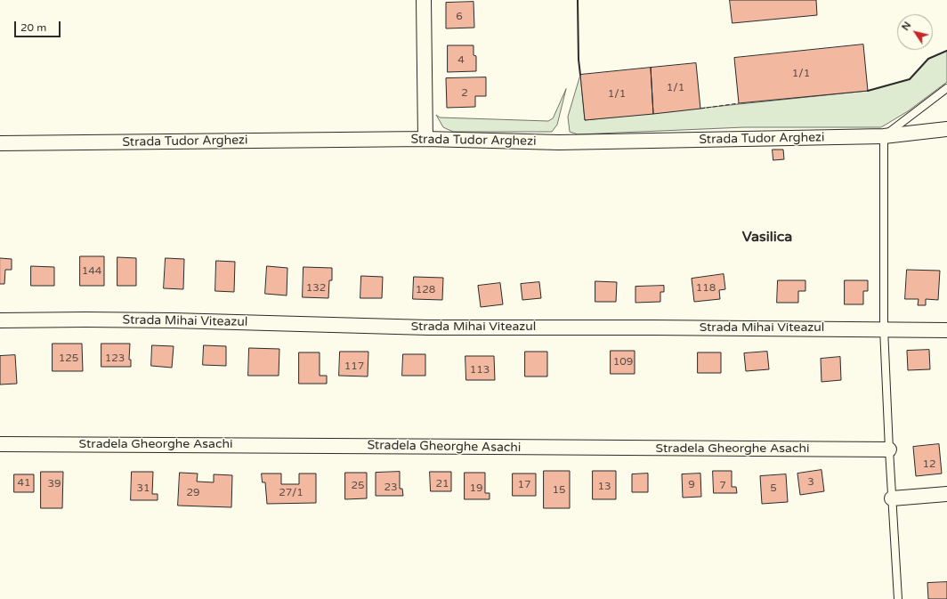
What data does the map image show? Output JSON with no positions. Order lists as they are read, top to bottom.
{
  "streets": {
    "street": ["Strada Tudor Arghezi", "Strada Mihai Viteazul", "Stradela Gheorghe Asachi"]
  },
  "districts": ["Vasilica"],
  "house_numbers": [
    "6",
    "4",
    "1/1",
    "1/1",
    "2",
    "1/1",
    "144",
    "132",
    "118",
    "128",
    "125",
    "123",
    "109",
    "117",
    "113",
    "12",
    "3",
    "41",
    "39",
    "21",
    "17",
    "9",
    "25",
    "7",
    "13",
    "23",
    "31",
    "19",
    "5",
    "15",
    "29",
    "27/1"
  ],
  "scale_bar": "20 m",
  "north": "top left"
}
